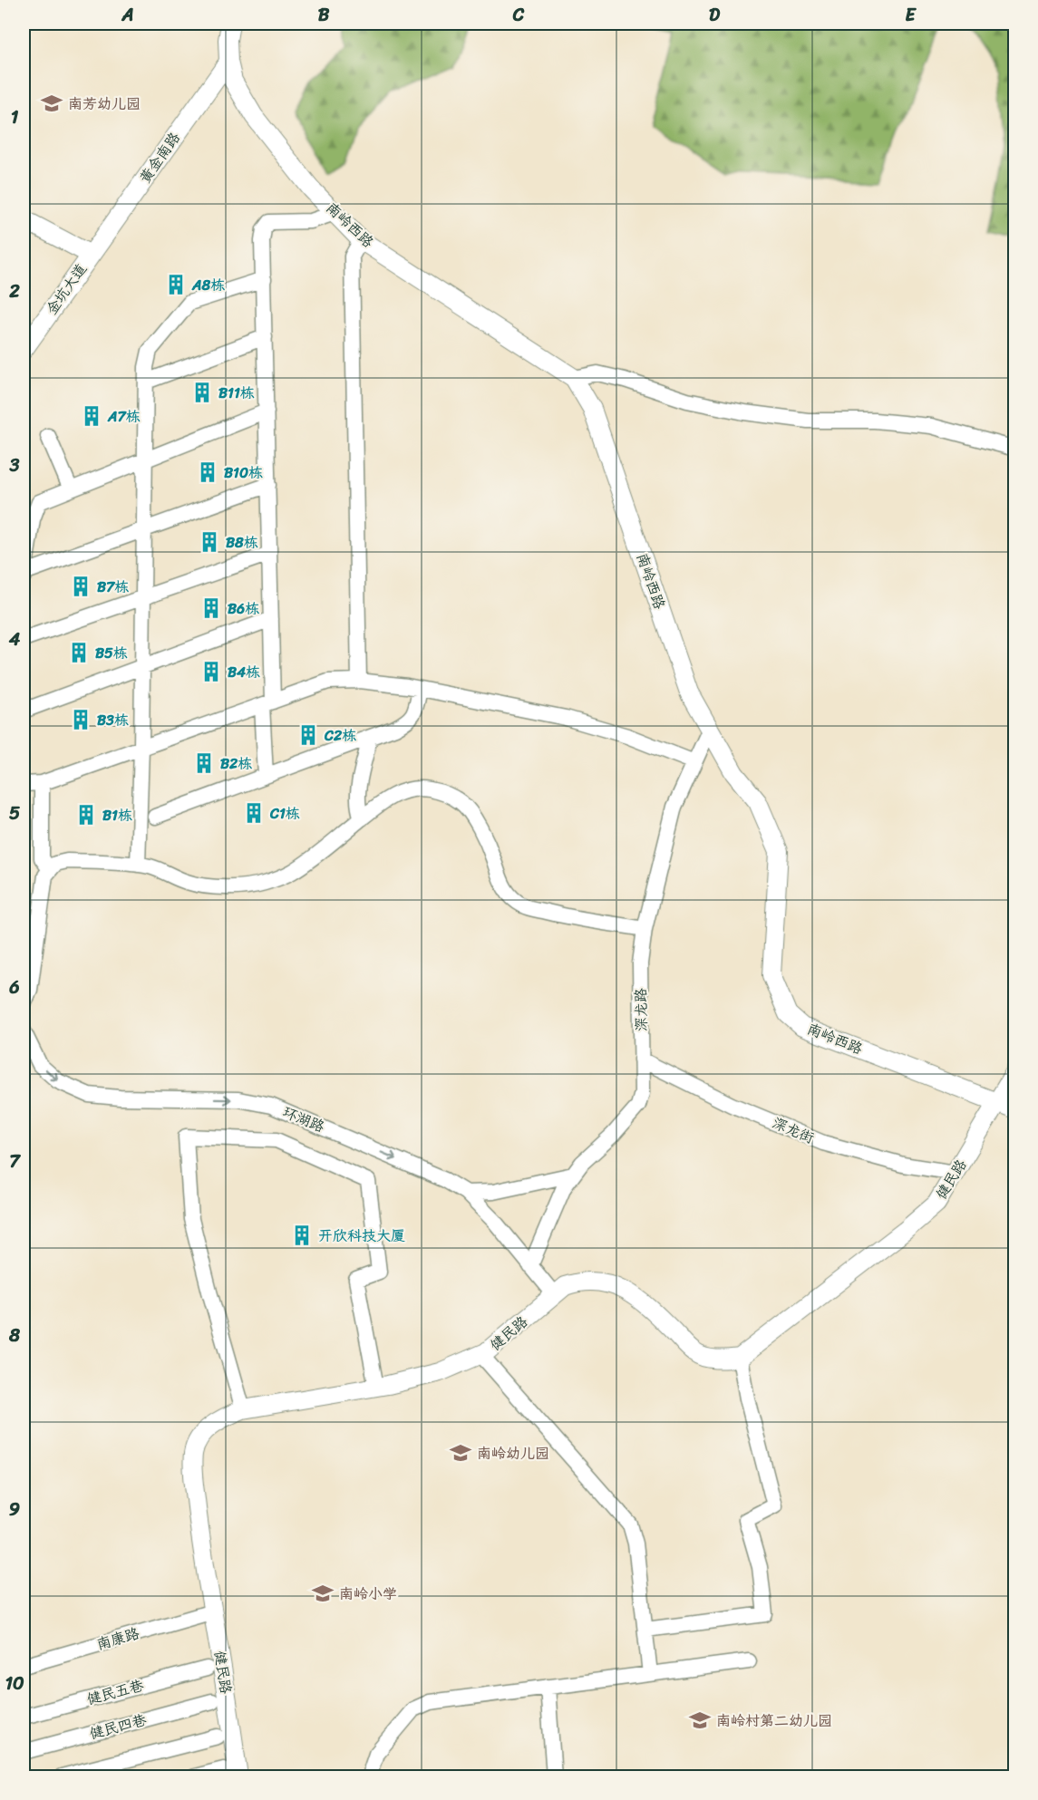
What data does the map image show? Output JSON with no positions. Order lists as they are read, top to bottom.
{
  "streets": {
    "street": [
      "黄金南路",
      "南岭西路",
      "金坑大道",
      "深龙路",
      "环湖路",
      "深龙街",
      "健民路",
      "南康路",
      "健民五巷",
      "健民四巷"
    ]
  },
  "crossings": [
    ["黄金南路", "南岭西路"],
    ["黄金南路", "金坑大道"],
    ["南岭西路", "深龙路"],
    ["南岭西路", "健民路"],
    ["深龙路", "环湖路"],
    ["深龙路", "深龙街"],
    ["环湖路", "健民路"],
    ["深龙街", "健民路"],
    ["健民路", "南康路"]
  ],
  "one_way": ["环湖路"],
  "places": {
    "school or university": [
      "南芳幼儿园",
      "南岭幼儿园",
      "南岭小学",
      "南岭村第二幼儿园"
    ],
    "building": [
      "A8栋",
      "B11栋",
      "A7栋",
      "B10栋",
      "B8栋",
      "B7栋",
      "B6栋",
      "B5栋",
      "B4栋",
      "B3栋",
      "C2栋",
      "B2栋",
      "C1栋",
      "B1栋",
      "开欣科技大厦"
    ]
  },
  "grid": {
    "columns": [
      "A",
      "B",
      "C",
      "D",
      "E"
    ],
    "rows": [
      "1",
      "2",
      "3",
      "4",
      "5",
      "6",
      "7",
      "8",
      "9",
      "10"
    ]
  }
}
